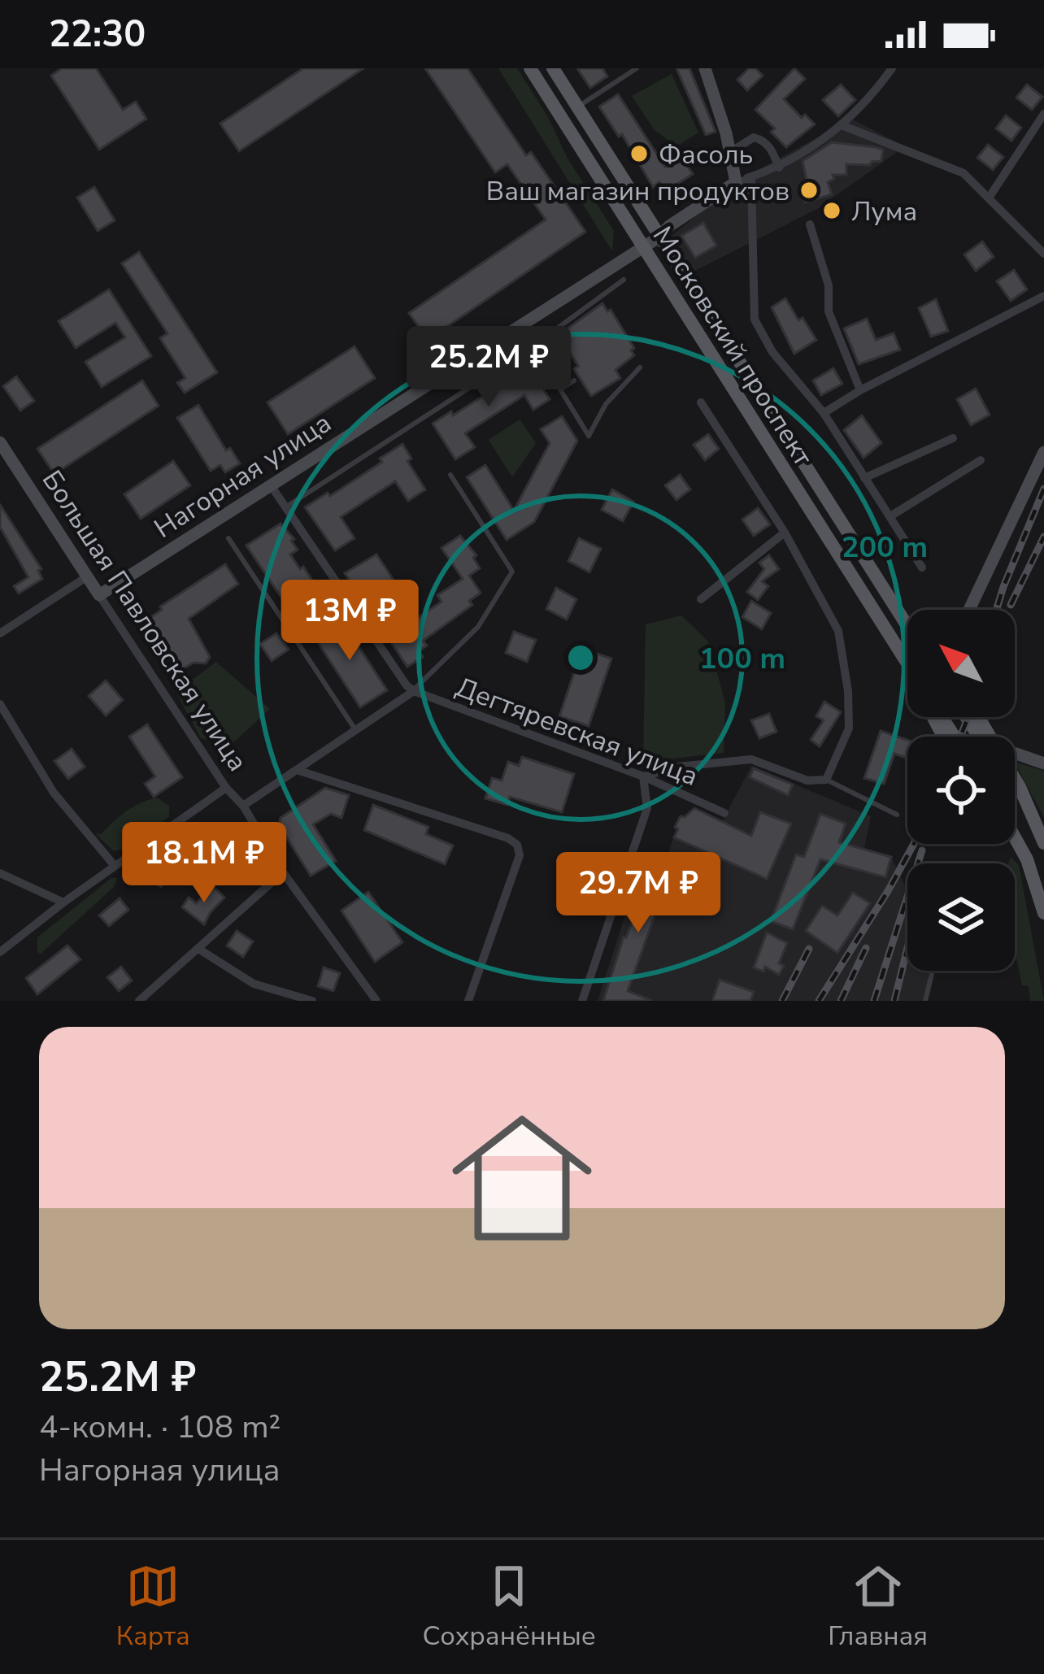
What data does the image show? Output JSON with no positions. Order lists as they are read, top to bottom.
{
  "streets": {
    "main road": ["Московский проспект", "Нагорная улица", "Большая Павловская улица"],
    "street": ["Дегтяревская улица"]
  },
  "crossings": [
    ["Московский проспект", "Нагорная улица"],
    ["Нагорная улица", "Большая Павловская улица"]
  ],
  "places": ["Фасоль", "Ваш магазин продуктов", "Лума"],
  "north": "top left",
  "page": {
    "status": "22:30",
    "price": [
      "25.2M ₽",
      "13M ₽",
      "18.1M ₽",
      "29.7M ₽"
    ],
    "list": [
      {
        "name": "25.2M ₽",
        "note": "4-комн. · 108 m² · Нагорная улица"
      }
    ],
    "tabs": ["Карта", "Сохранённые", "Главная"]
  },
  "rings": ["200 m", "100 m"]
}
